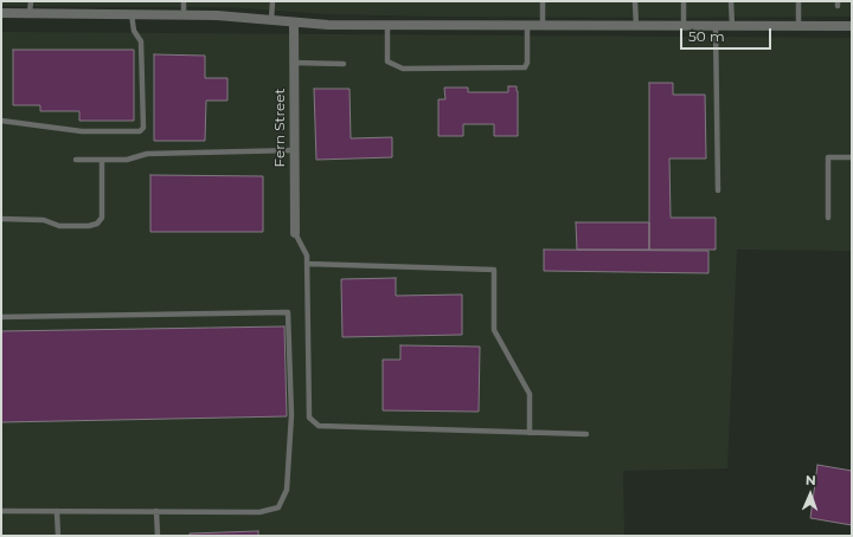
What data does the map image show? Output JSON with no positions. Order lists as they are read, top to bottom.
{
  "streets": {
    "street": ["Fern Street"]
  },
  "scale_bar": "50 m",
  "north": "top"
}
